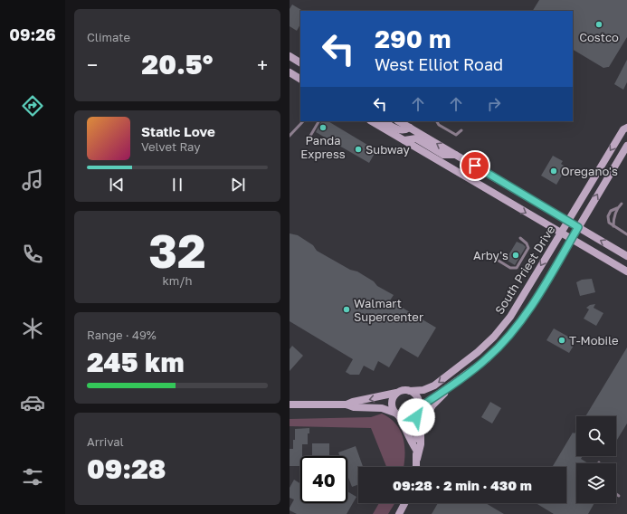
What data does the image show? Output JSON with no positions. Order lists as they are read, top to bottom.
{
  "streets": {
    "main road": ["South Priest Drive"]
  },
  "places": [
    "Costco",
    "Panda Express",
    "Subway",
    "Oregano's",
    "Arby's",
    "Walmart Supercenter",
    "T-Mobile"
  ],
  "page": {
    "tabs": "09:26",
    "tile": [
      "Climate",
      ["32", "km/h"],
      ["Range · 49%", "245 km"],
      ["Arrival", "09:28"]
    ],
    "turn": ["290 m", "West Elliot Road"],
    "heat": ["−", "20.5°", "+"],
    "song": ["Static Love", "Velvet Ray"],
    "limit": "40",
    "trip": "09:28 · 2 min · 430 m"
  }
}
